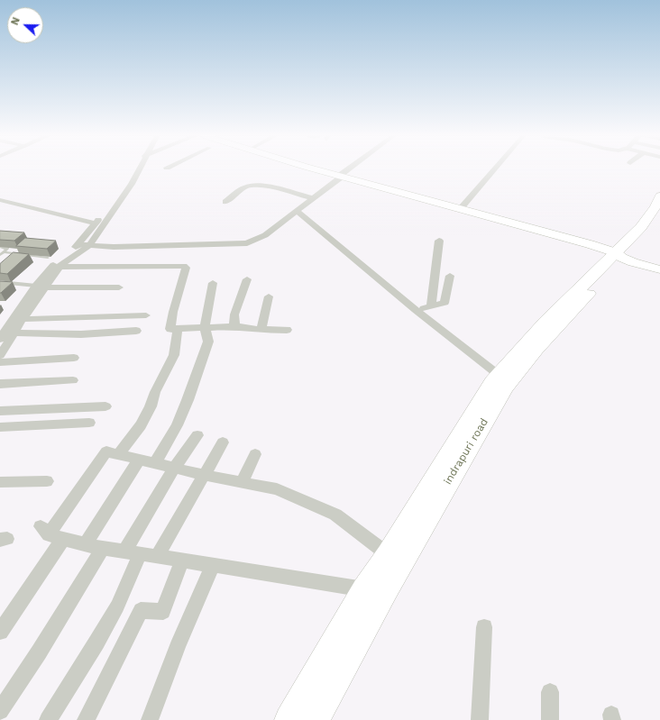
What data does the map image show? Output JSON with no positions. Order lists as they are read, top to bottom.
{
  "streets": {
    "main road": ["indrapuri road"]
  },
  "north": "left"
}
